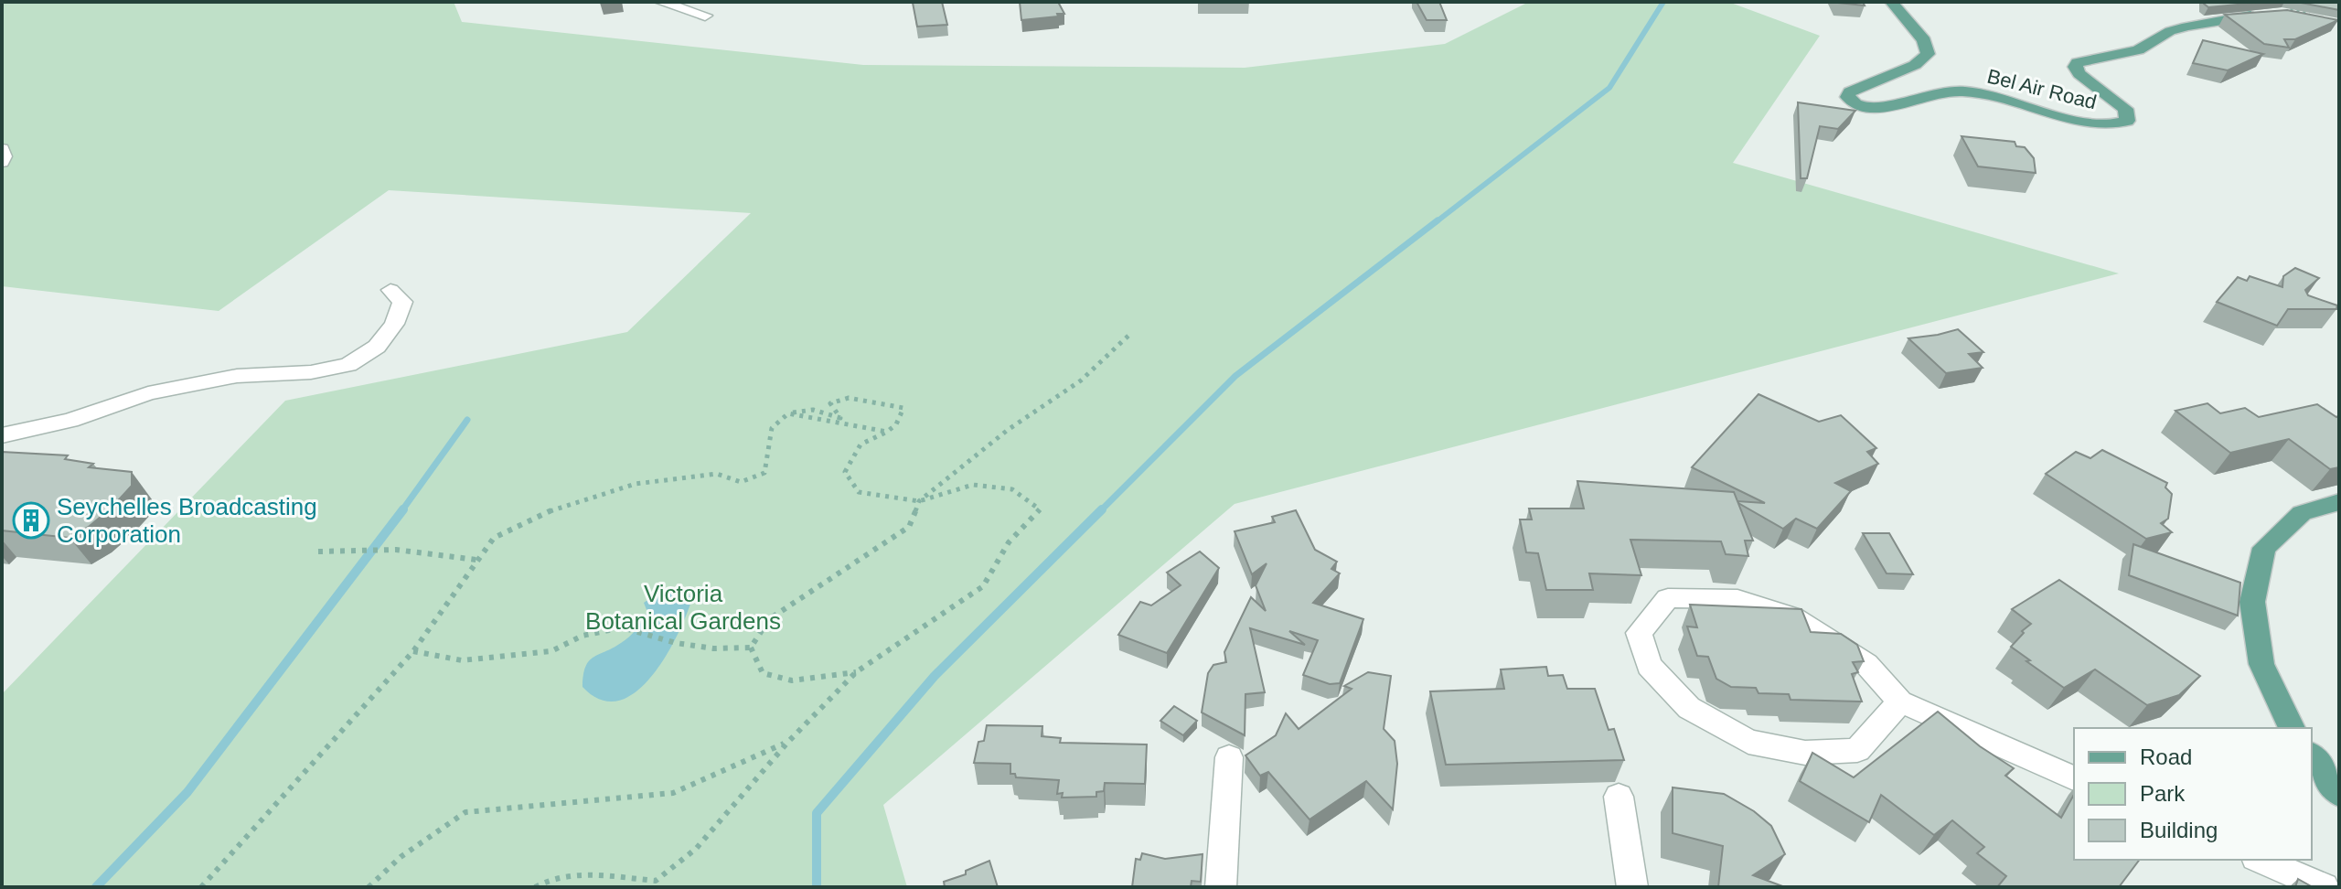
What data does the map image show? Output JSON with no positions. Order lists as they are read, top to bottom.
{
  "streets": {
    "main road": ["Bel Air Road"]
  },
  "parks": ["Victoria Botanical Gardens"],
  "places": {
    "building": ["Seychelles Broadcasting Corporation"]
  },
  "legend": ["Road", "Park", "Building"]
}
